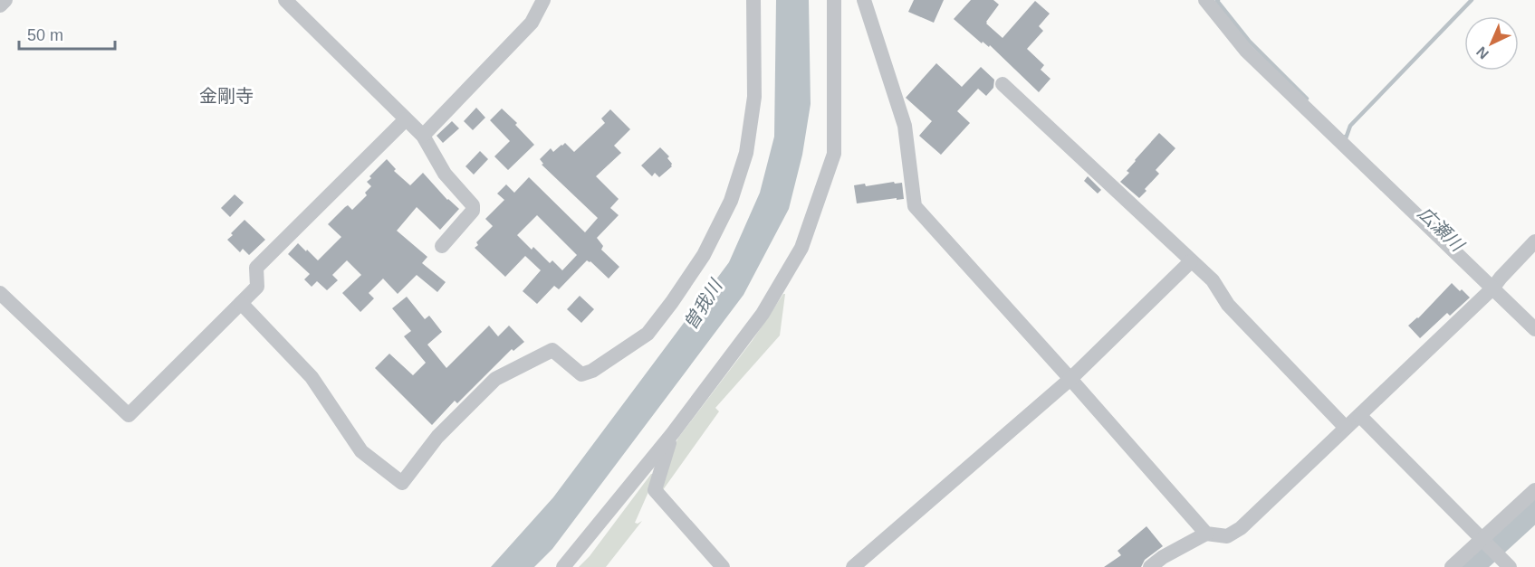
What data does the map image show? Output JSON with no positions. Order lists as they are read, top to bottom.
{
  "districts": ["金剛寺"],
  "water": ["広瀬川", "曽我川"],
  "scale_bar": "50 m",
  "north": "bottom left"
}
